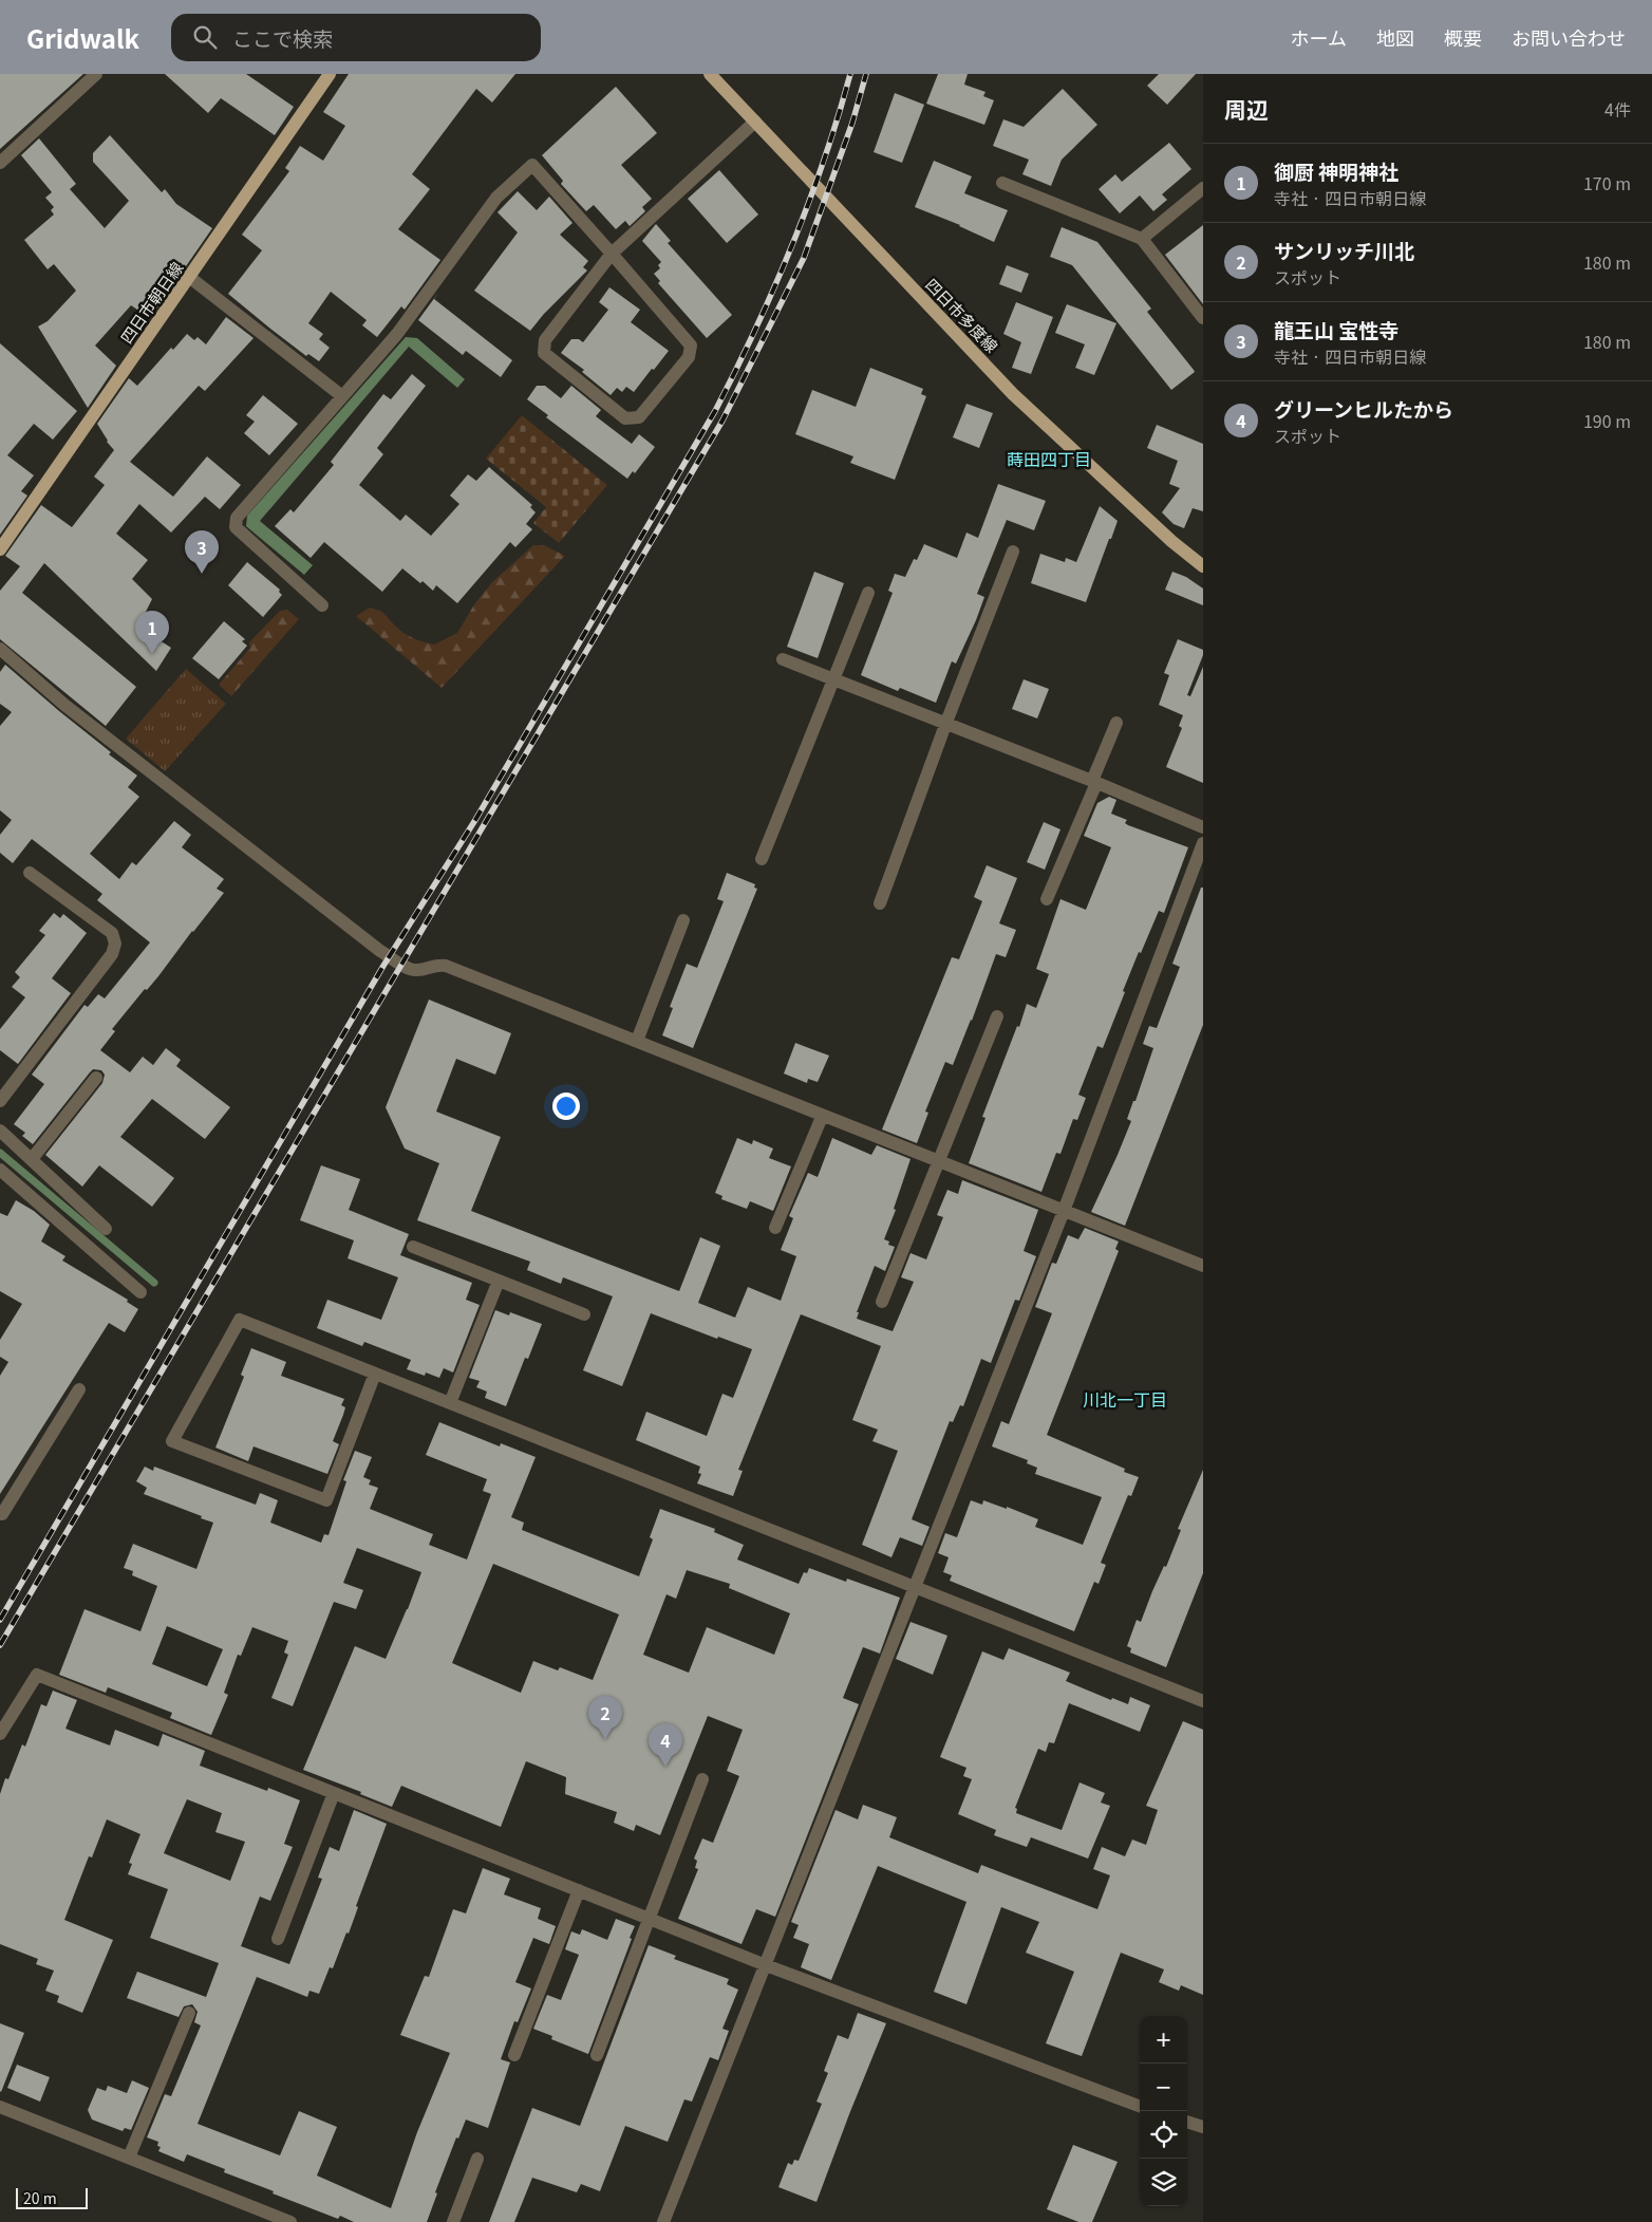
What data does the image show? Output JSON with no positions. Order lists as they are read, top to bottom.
{
  "streets": {
    "main road": ["四日市朝日線", "四日市多度線"]
  },
  "districts": ["蒔田四丁目", "川北一丁目"],
  "scale_bar": "20 m",
  "page": {
    "header": "Gridwalk",
    "search": "ここで検索",
    "nav": [
      "ホーム",
      "地図",
      "概要",
      "お問い合わせ"
    ],
    "heading": ["周辺", "4件"],
    "list": [
      {
        "mark": "1",
        "name": "御厨 神明神社",
        "note": "寺社 · 四日市朝日線",
        "value": "170 m"
      },
      {
        "mark": "2",
        "name": "サンリッチ川北",
        "note": "スポット",
        "value": "180 m"
      },
      {
        "mark": "3",
        "name": "龍王山 宝性寺",
        "note": "寺社 · 四日市朝日線",
        "value": "180 m"
      },
      {
        "mark": "4",
        "name": "グリーンヒルたから",
        "note": "スポット",
        "value": "190 m"
      }
    ],
    "pins": [
      "3",
      "1",
      "2",
      "4"
    ],
    "map_buttons": ["+", "−"],
    "scale": "20 m"
  }
}
